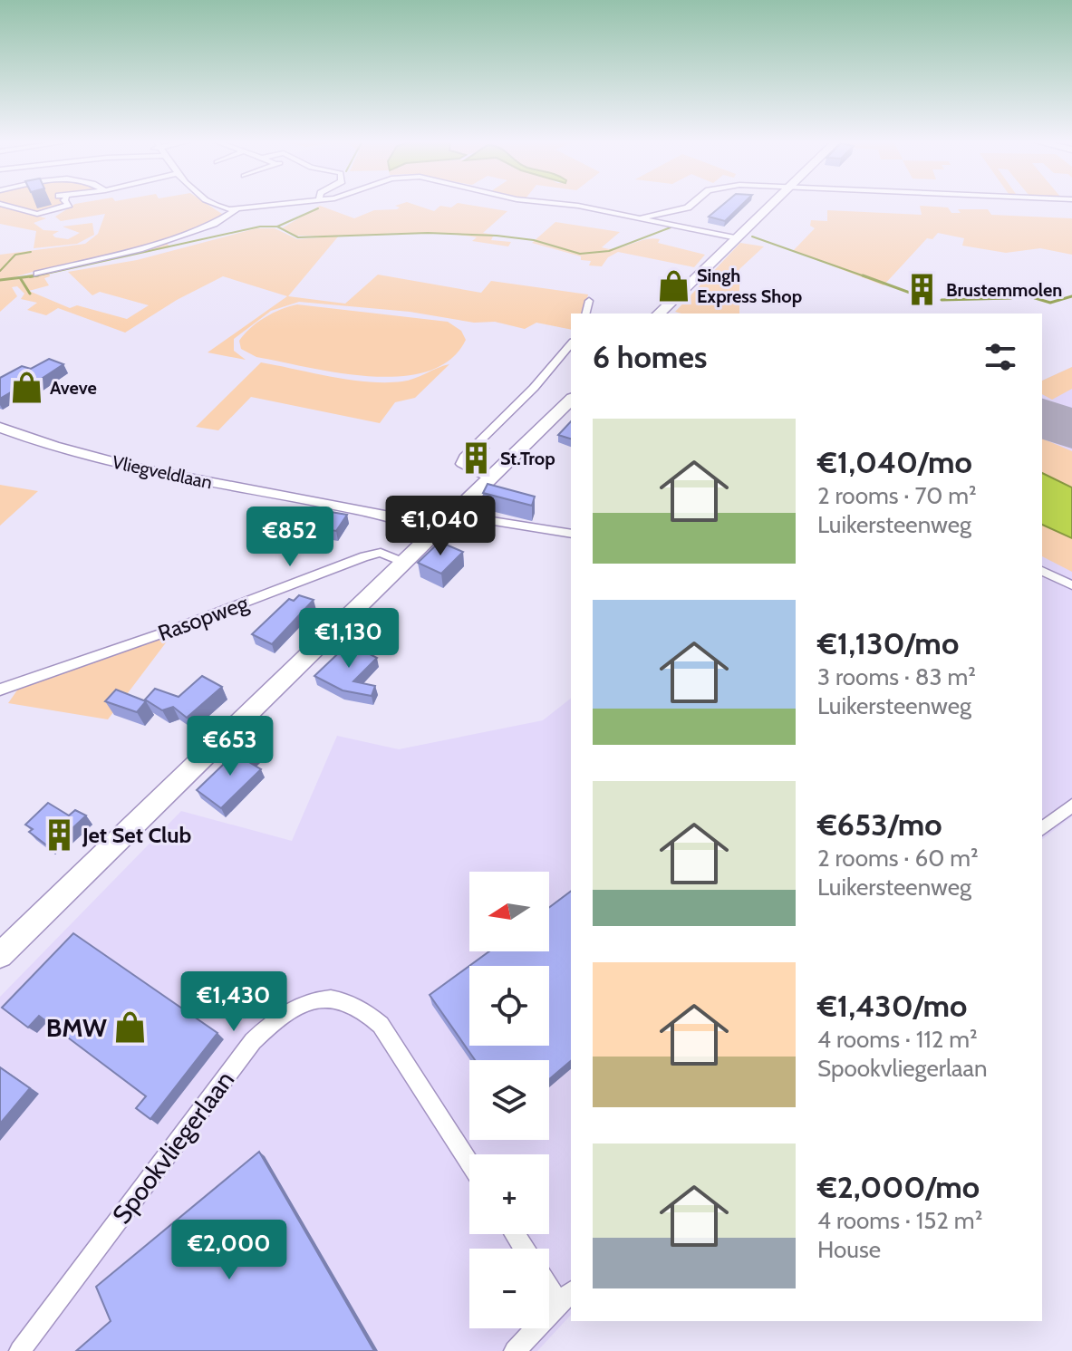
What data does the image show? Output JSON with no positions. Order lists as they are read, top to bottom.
{
  "streets": {
    "main road": ["Vliegveldlaan"],
    "street": ["Rasopweg", "Spookvliegerlaan"]
  },
  "places": {
    "shop": ["Singh Express Shop", "Aveve", "BMW"],
    "building": ["Brustemmolen", "St.Trop", "Jet Set Club"]
  },
  "north": "left",
  "page": {
    "heading": "6 homes",
    "list": [
      {
        "name": "€1,040/mo",
        "note": "2 rooms · 70 m² · Luikersteenweg"
      },
      {
        "name": "€1,130/mo",
        "note": "3 rooms · 83 m² · Luikersteenweg"
      },
      {
        "name": "€653/mo",
        "note": "2 rooms · 60 m² · Luikersteenweg"
      },
      {
        "name": "€1,430/mo",
        "note": "4 rooms · 112 m² · Spookvliegerlaan"
      },
      {
        "name": "€2,000/mo",
        "note": "4 rooms · 152 m² · House"
      }
    ],
    "price": [
      "€1,040",
      "€852",
      "€1,130",
      "€653",
      "€1,430",
      "€2,000"
    ],
    "map_buttons": ["+", "−"]
  }
}
